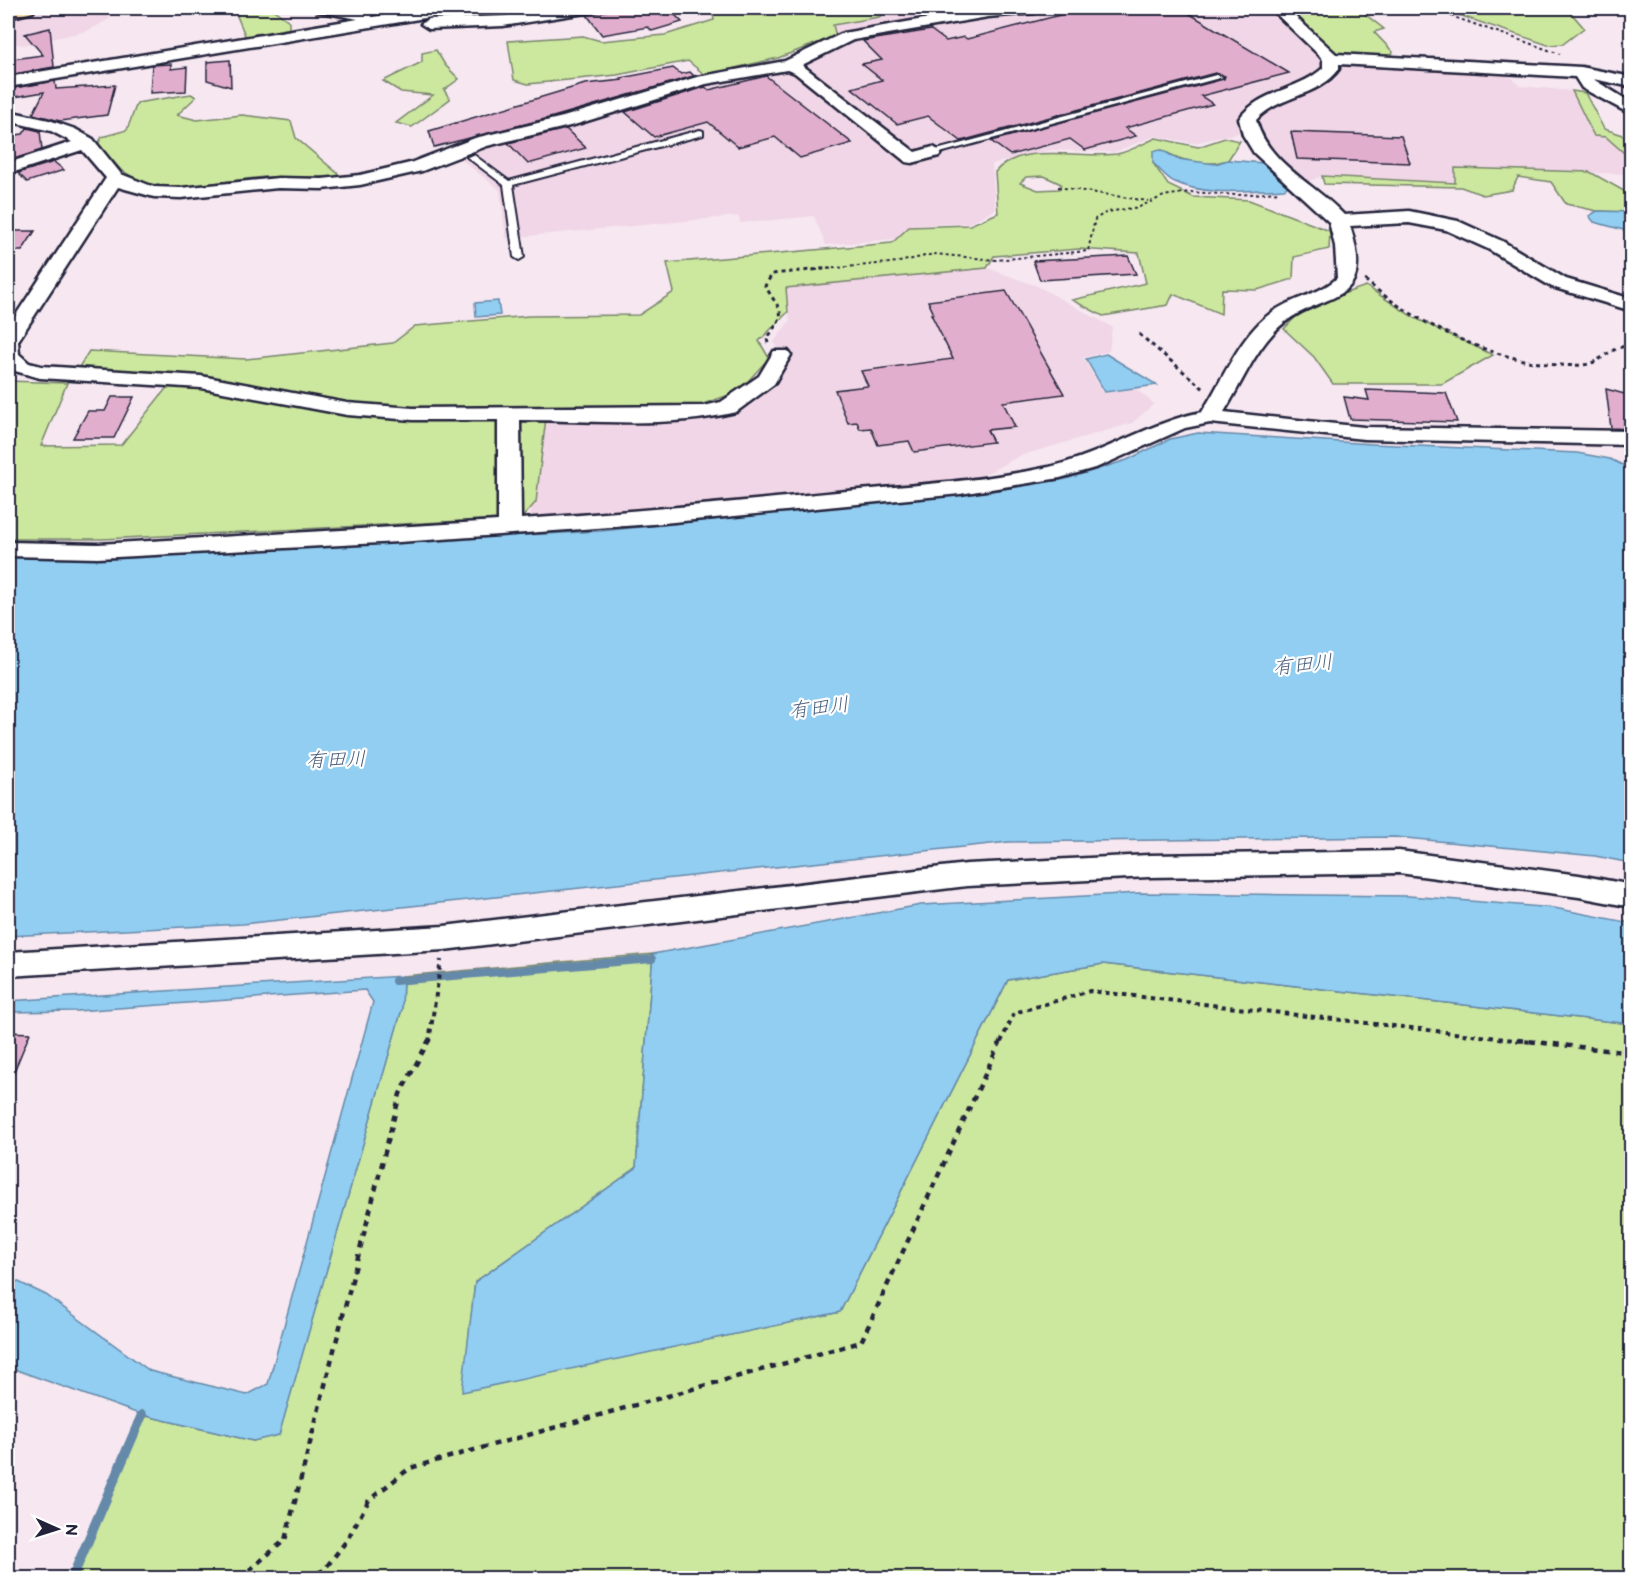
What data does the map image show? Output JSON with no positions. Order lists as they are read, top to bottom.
{
  "water": ["有田川"],
  "north": "right"
}
